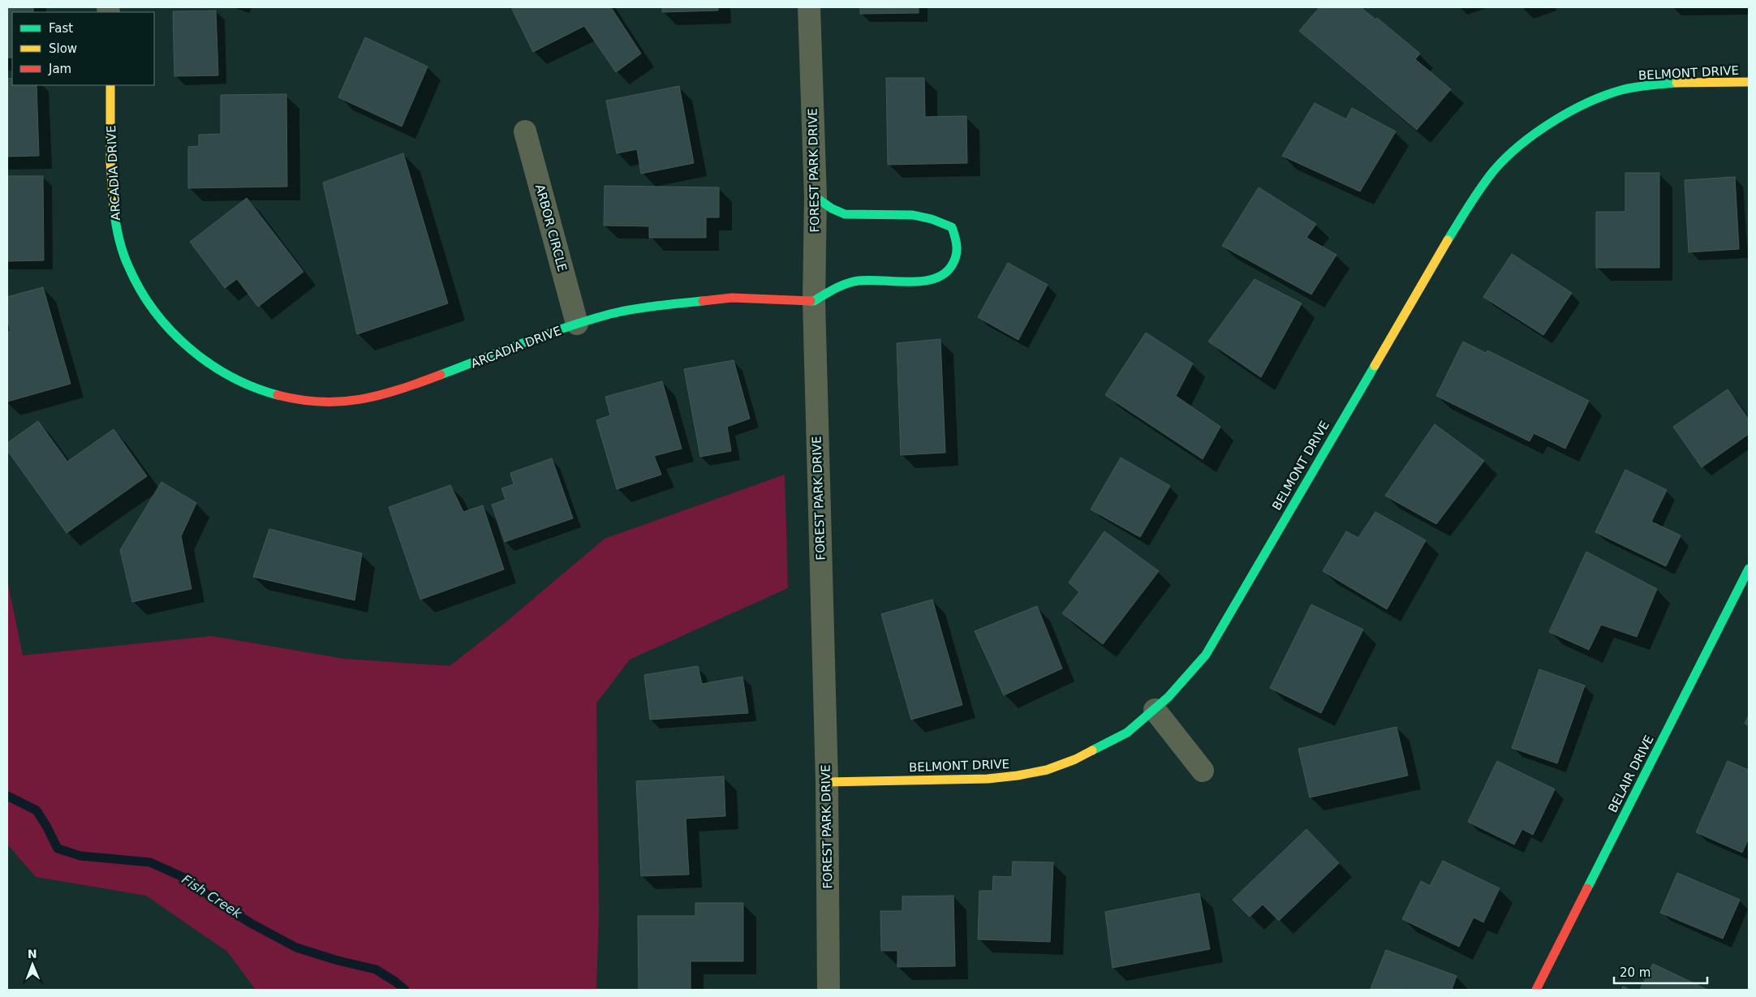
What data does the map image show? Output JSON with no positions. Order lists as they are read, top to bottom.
{
  "streets": {
    "street": [
      "BELMONT DRIVE",
      "FOREST PARK DRIVE",
      "ARCADIA DRIVE",
      "ARBOR CIRCLE",
      "BELAIR DRIVE"
    ]
  },
  "crossings": [
    ["BELMONT DRIVE", "FOREST PARK DRIVE"],
    ["FOREST PARK DRIVE", "ARCADIA DRIVE"],
    ["ARCADIA DRIVE", "ARBOR CIRCLE"]
  ],
  "water": ["Fish Creek"],
  "legend": ["Fast", "Slow", "Jam"],
  "scale_bar": "20 m",
  "north": "top"
}
